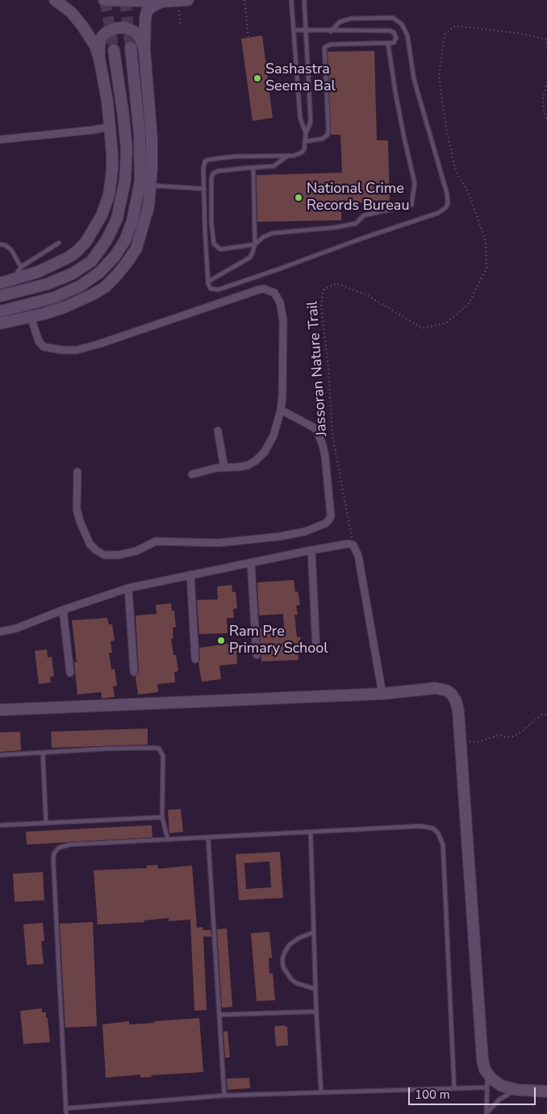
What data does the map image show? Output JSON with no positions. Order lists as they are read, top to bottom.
{
  "streets": {
    "path": ["Jassoran Nature Trail"]
  },
  "places": ["Sashastra Seema Bal", "National Crime Records Bureau", "Ram Pre Primary School"],
  "scale_bar": "100 m"
}
